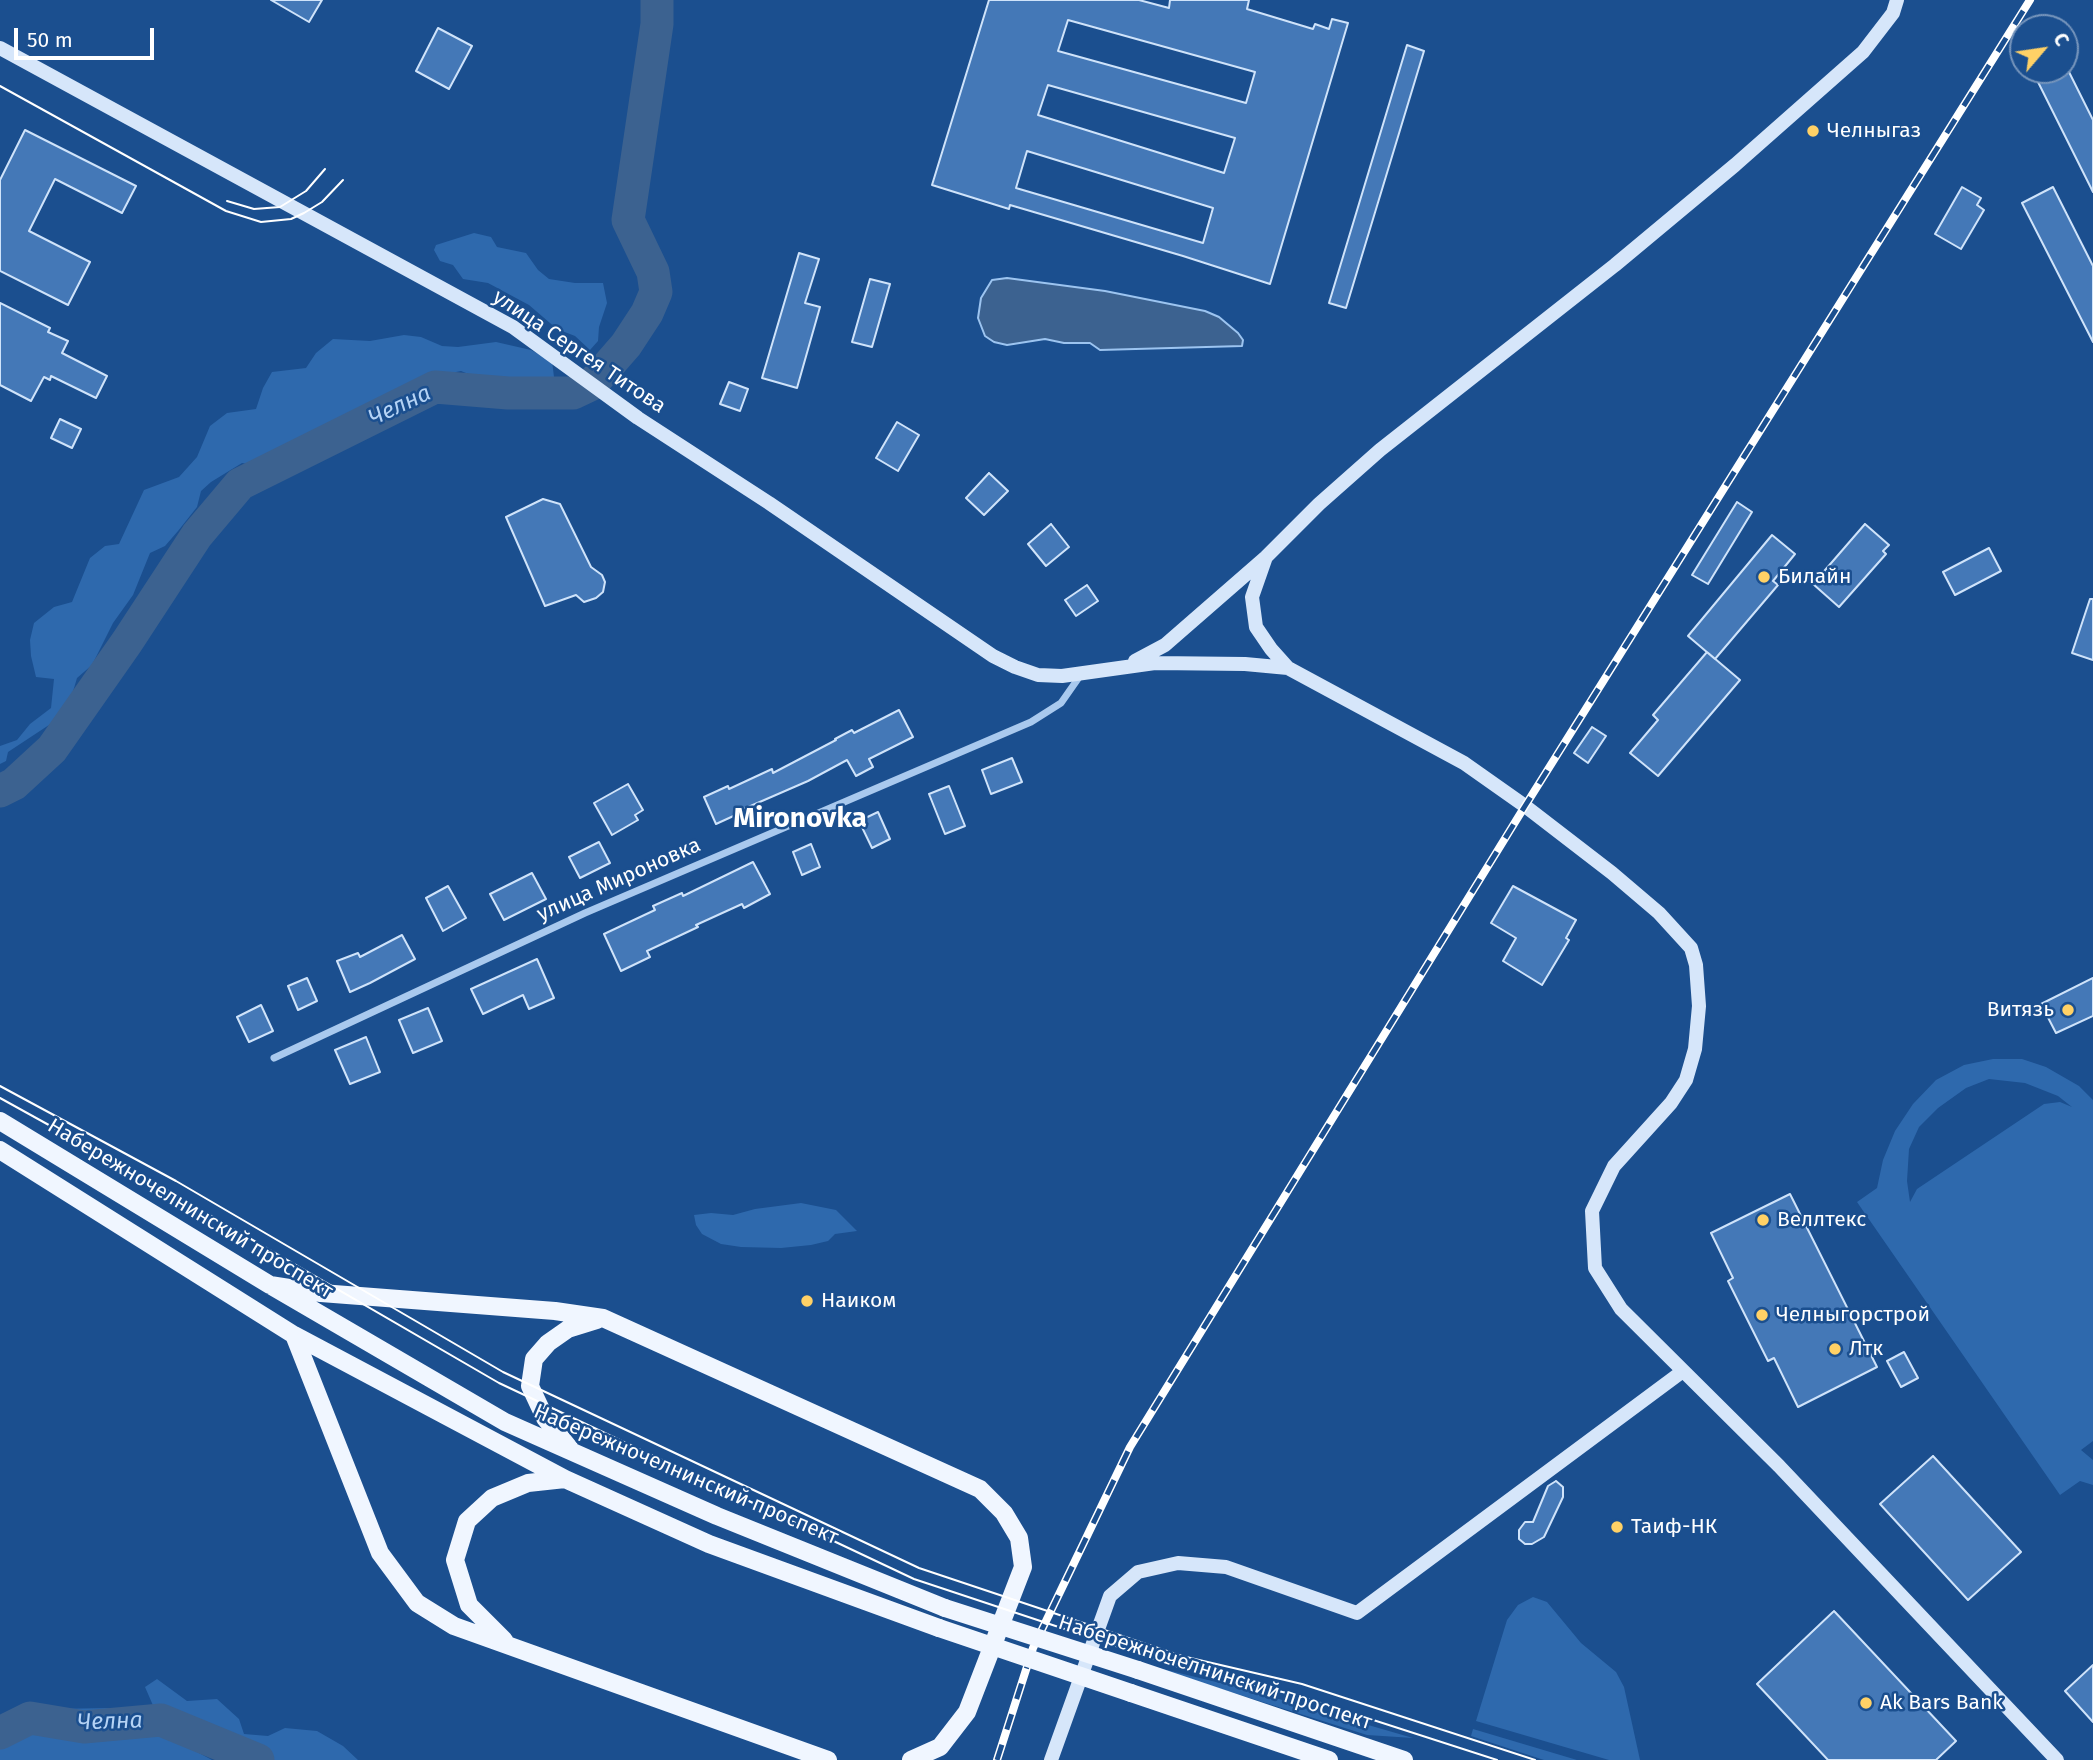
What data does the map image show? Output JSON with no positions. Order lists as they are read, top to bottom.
{
  "streets": {
    "main road": ["Набережночелнинский проспект"],
    "street": ["улица Сергея Титова", "улица Мироновка"]
  },
  "crossings": [
    ["улица Сергея Титова", "улица Мироновка"]
  ],
  "districts": ["Mironovka"],
  "water": ["Челна"],
  "places": [
    "Челныгаз",
    "Билайн",
    "Витязь",
    "Веллтекс",
    "Наиком",
    "Челныгорстрой",
    "Лтк",
    "Таиф-НК",
    "Ak Bars Bank"
  ],
  "scale_bar": "50 m",
  "north": "top right"
}
